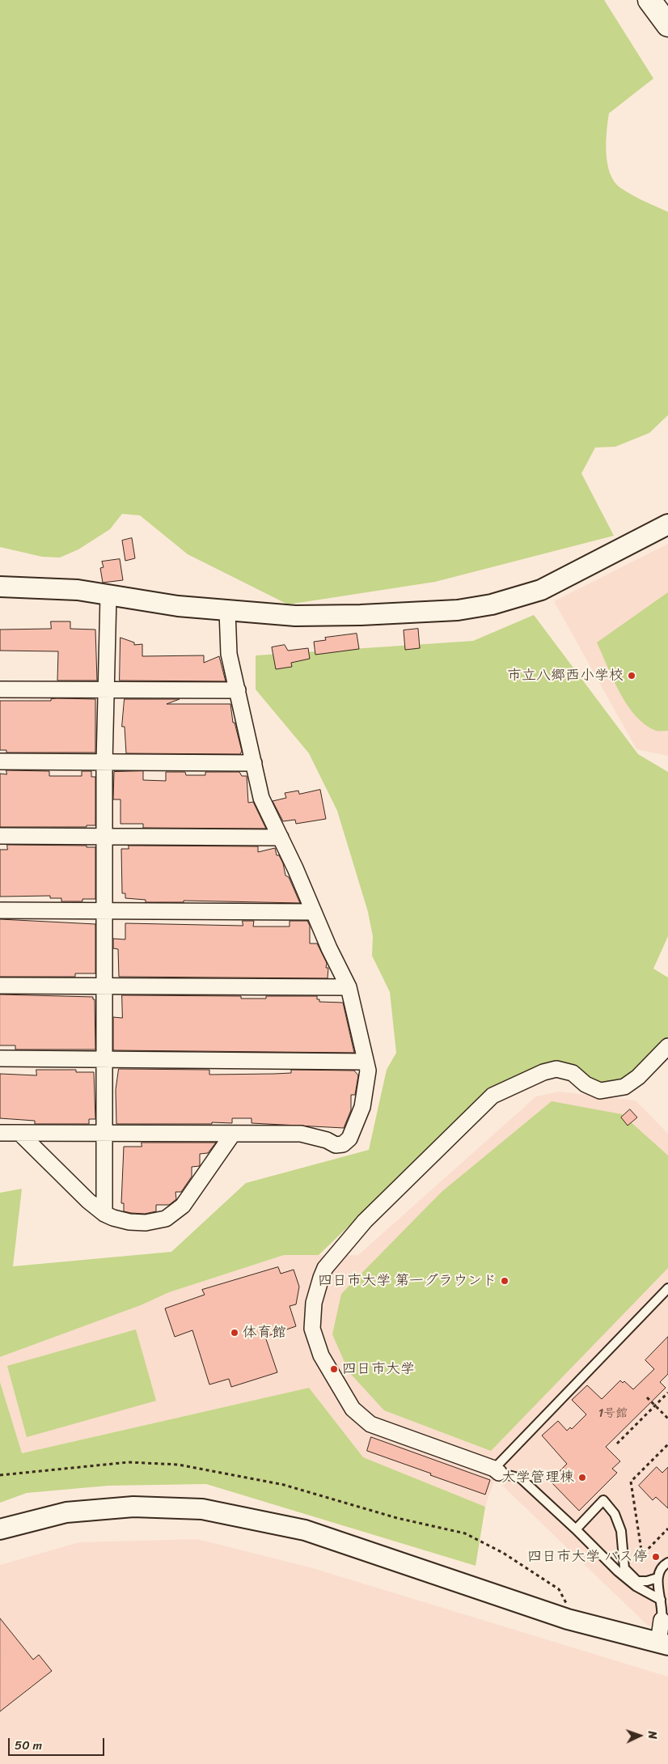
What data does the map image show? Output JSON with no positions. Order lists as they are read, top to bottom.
{
  "places": [
    "市立八郷西小学校",
    "四日市大学 第一グラウンド",
    "体育館",
    "四日市大学",
    "大学管理棟",
    "四日市大学 バス停"
  ],
  "house_numbers": ["1号館"],
  "scale_bar": "50 m",
  "north": "right"
}
